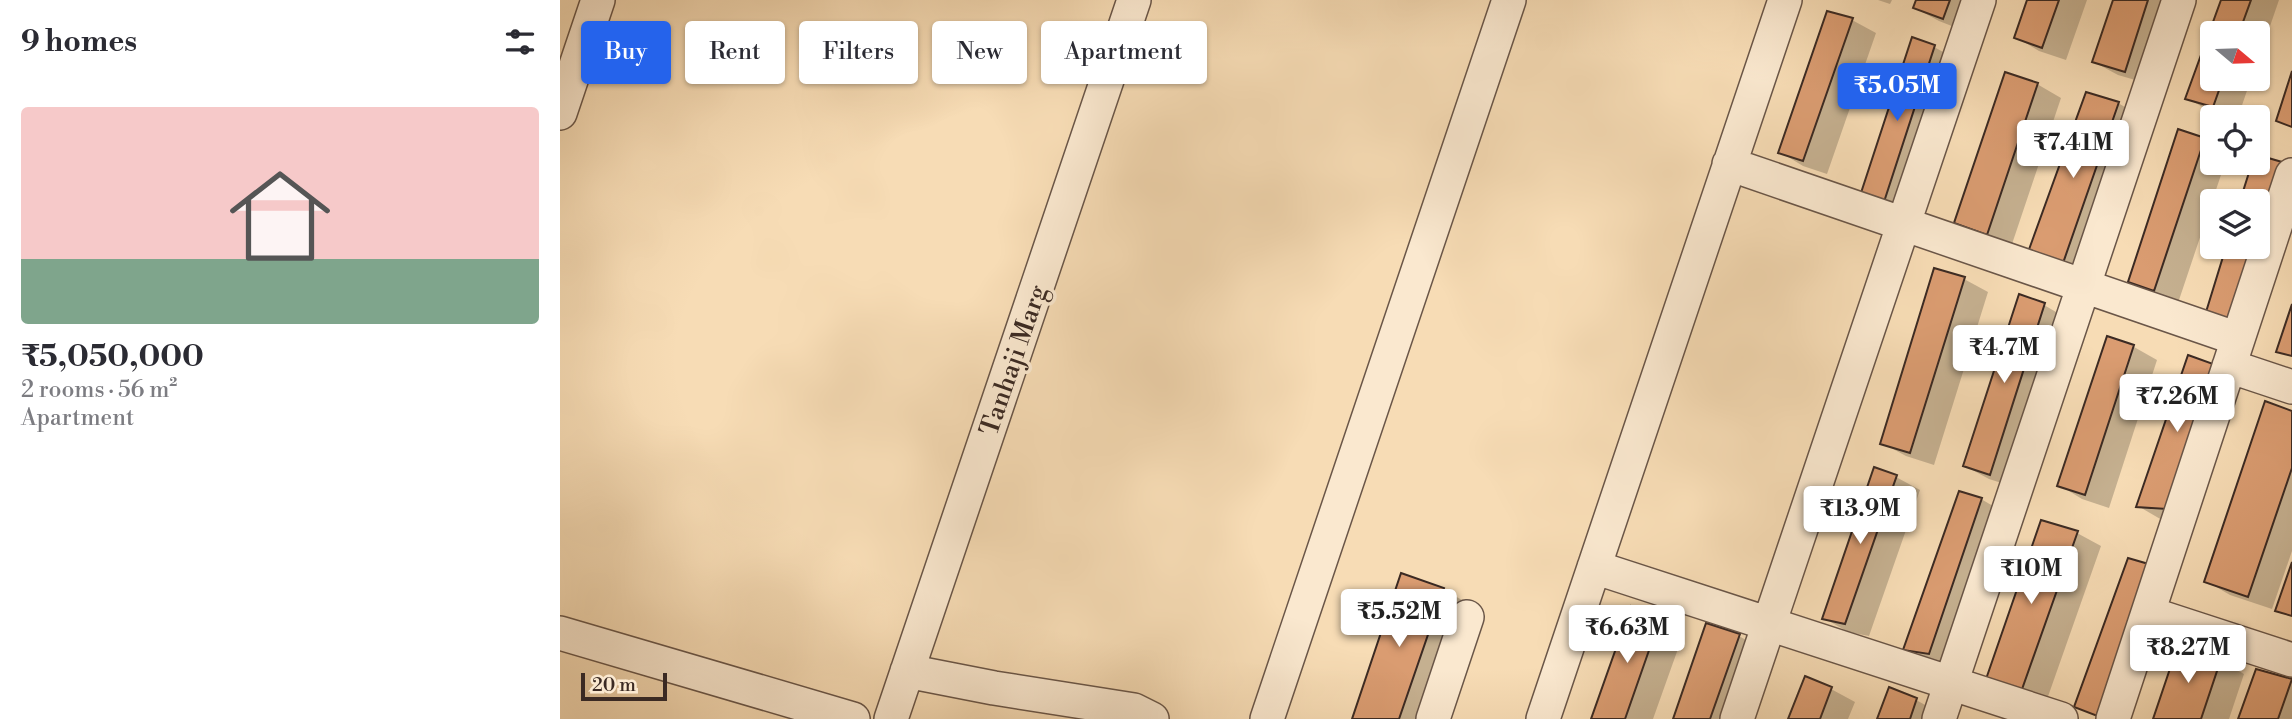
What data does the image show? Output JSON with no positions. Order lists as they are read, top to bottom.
{
  "streets": {
    "street": ["Tanhaji Marg"]
  },
  "scale_bar": "20 m",
  "north": "right",
  "page": {
    "heading": "9 homes",
    "chip": [
      "Buy",
      "Rent",
      "Filters",
      "New",
      "Apartment"
    ],
    "price": [
      "₹5.05M",
      "₹7.41M",
      "₹4.7M",
      "₹7.26M",
      "₹13.9M",
      "₹10M",
      "₹5.52M",
      "₹6.63M",
      "₹8.27M"
    ],
    "list": [
      {
        "name": "₹5,050,000",
        "note": "2 rooms · 56 m² · Apartment"
      }
    ],
    "scale": "20 m"
  }
}
